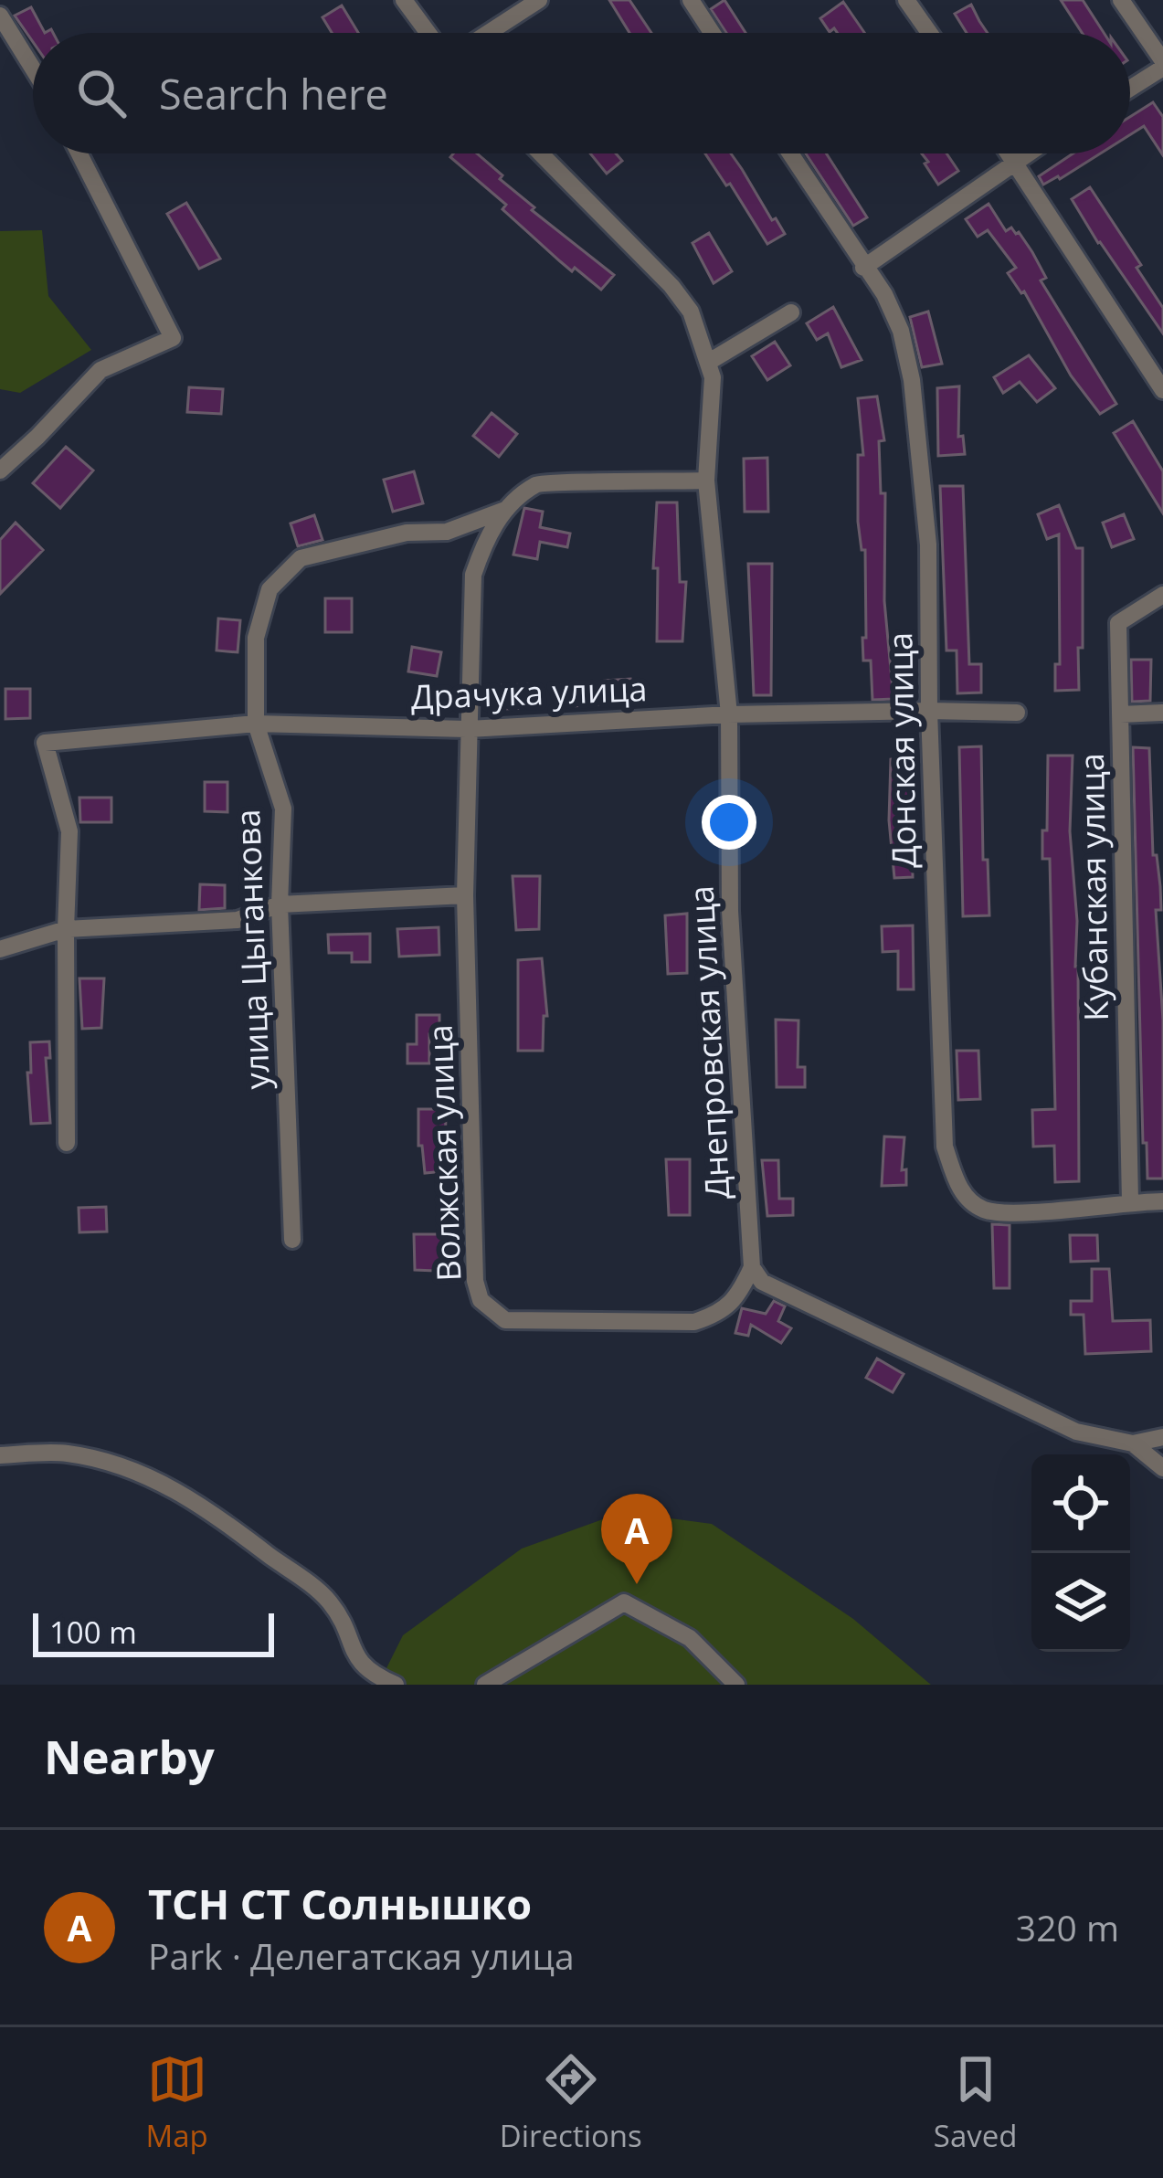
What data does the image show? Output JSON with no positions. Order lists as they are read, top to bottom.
{
  "streets": {
    "street": [
      "Драчука улица",
      "Донская улица",
      "Кубанская улица",
      "улица Цыганкова",
      "Днепровская улица",
      "Волжская улица"
    ]
  },
  "crossings": [
    ["Драчука улица", "Донская улица"],
    ["Драчука улица", "улица Цыганкова"],
    ["Драчука улица", "Днепровская улица"],
    ["Драчука улица", "Волжская улица"],
    ["Донская улица", "Кубанская улица"],
    ["улица Цыганкова", "Волжская улица"],
    ["Днепровская улица", "Волжская улица"]
  ],
  "scale_bar": "100 m",
  "page": {
    "search": "Search here",
    "pins": "A",
    "scale": "100 m",
    "heading": "Nearby",
    "list": [
      {
        "mark": "A",
        "name": "ТСН СТ Солнышко",
        "note": "Park · Делегатская улица",
        "value": "320 m"
      }
    ],
    "nav": ["Map", "Directions", "Saved"]
  }
}
